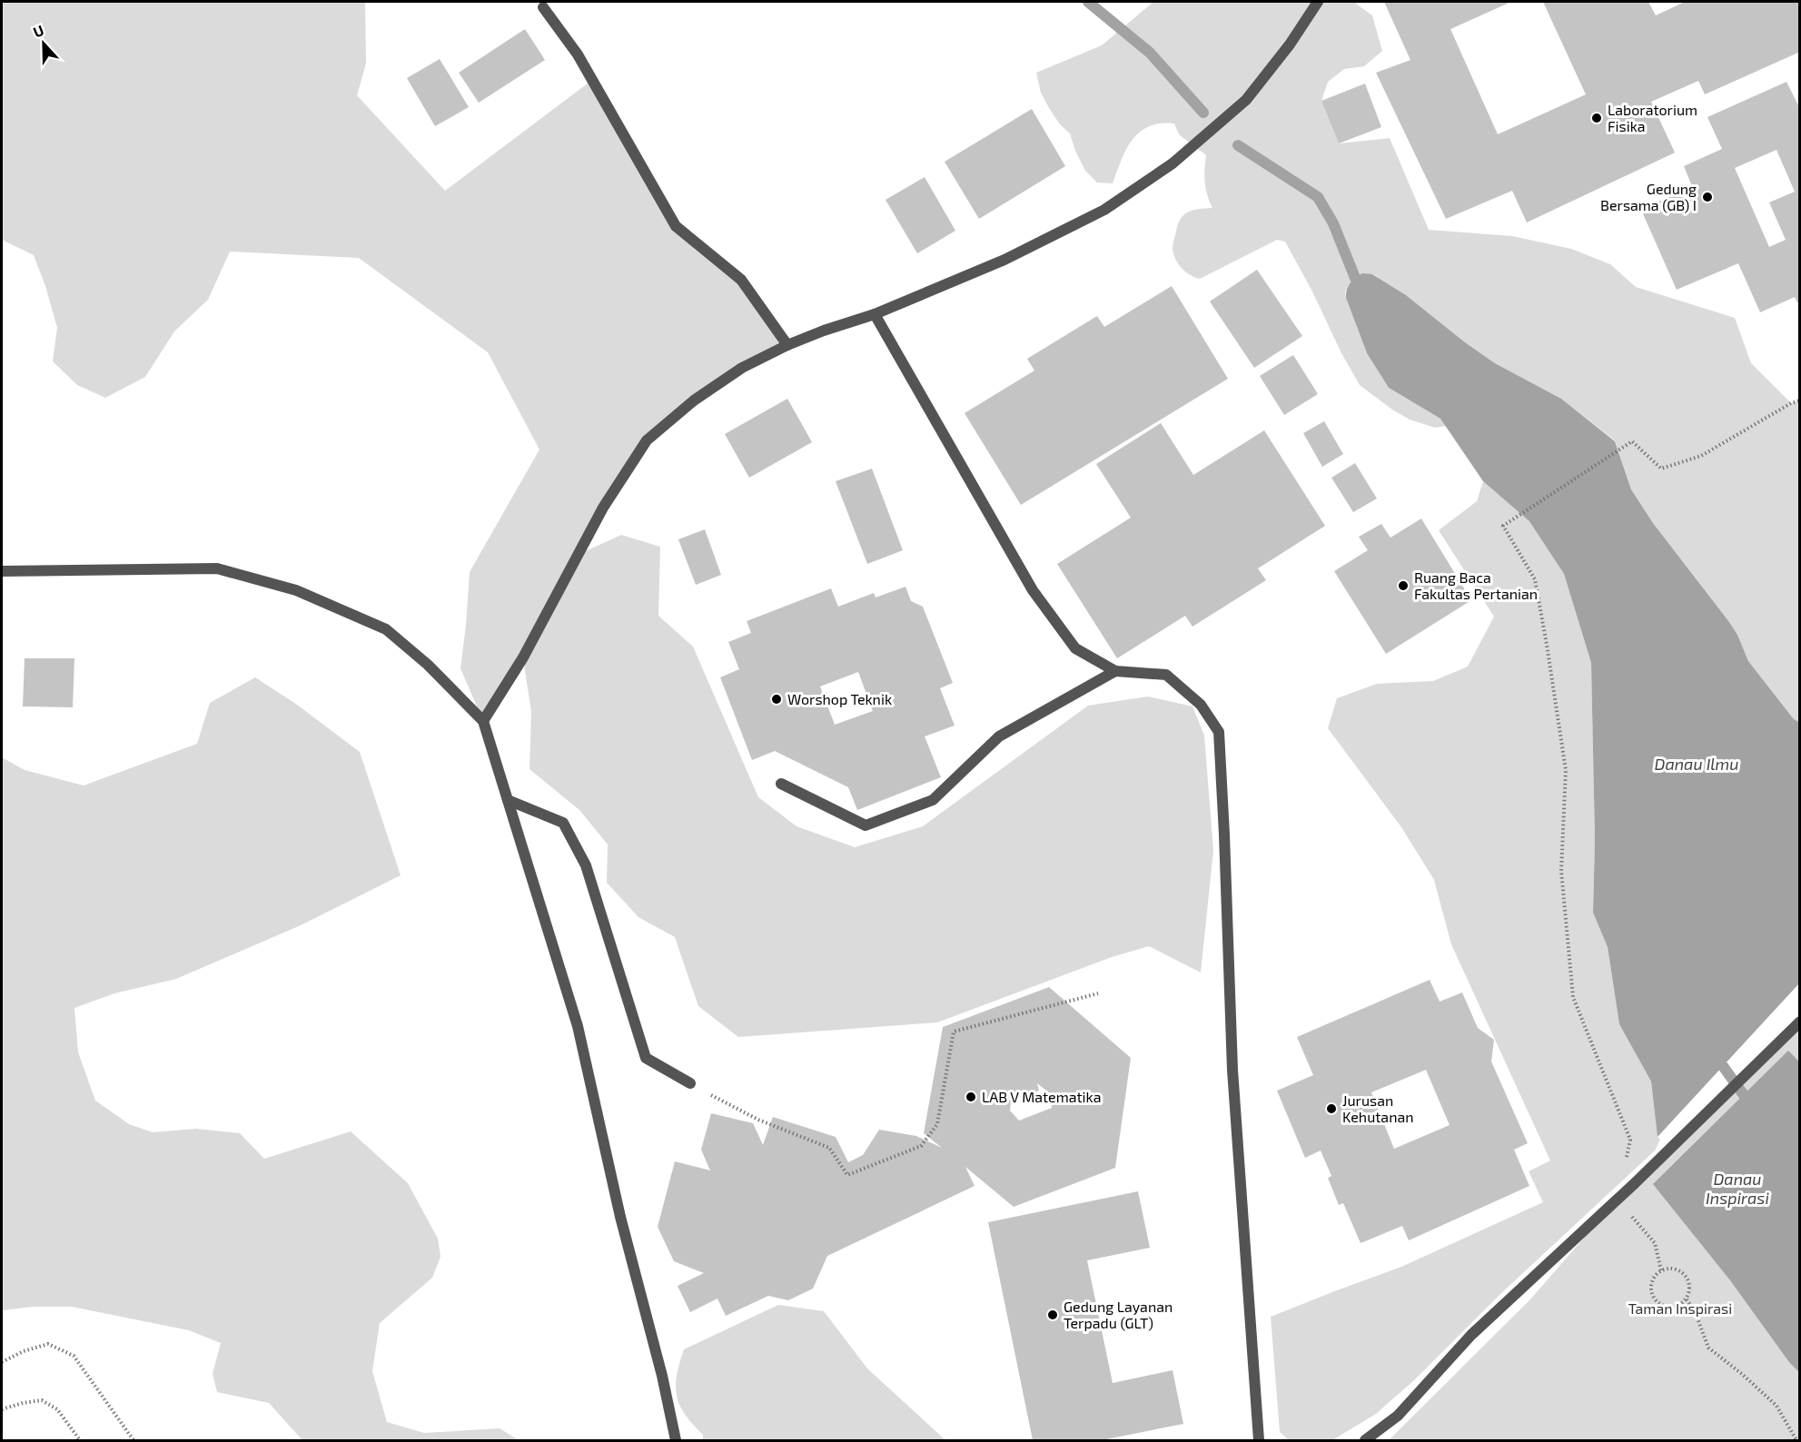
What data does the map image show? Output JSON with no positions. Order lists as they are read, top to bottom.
{
  "water": ["Danau Ilmu", "Danau Inspirasi"],
  "parks": ["Taman Inspirasi"],
  "places": [
    "Laboratorium Fisika",
    "Gedung Bersama (GB) I",
    "Ruang Baca Fakultas Pertanian",
    "Worshop Teknik",
    "LAB V Matematika",
    "Jurusan Kehutanan",
    "Gedung Layanan Terpadu (GLT)"
  ],
  "north": "top"
}
